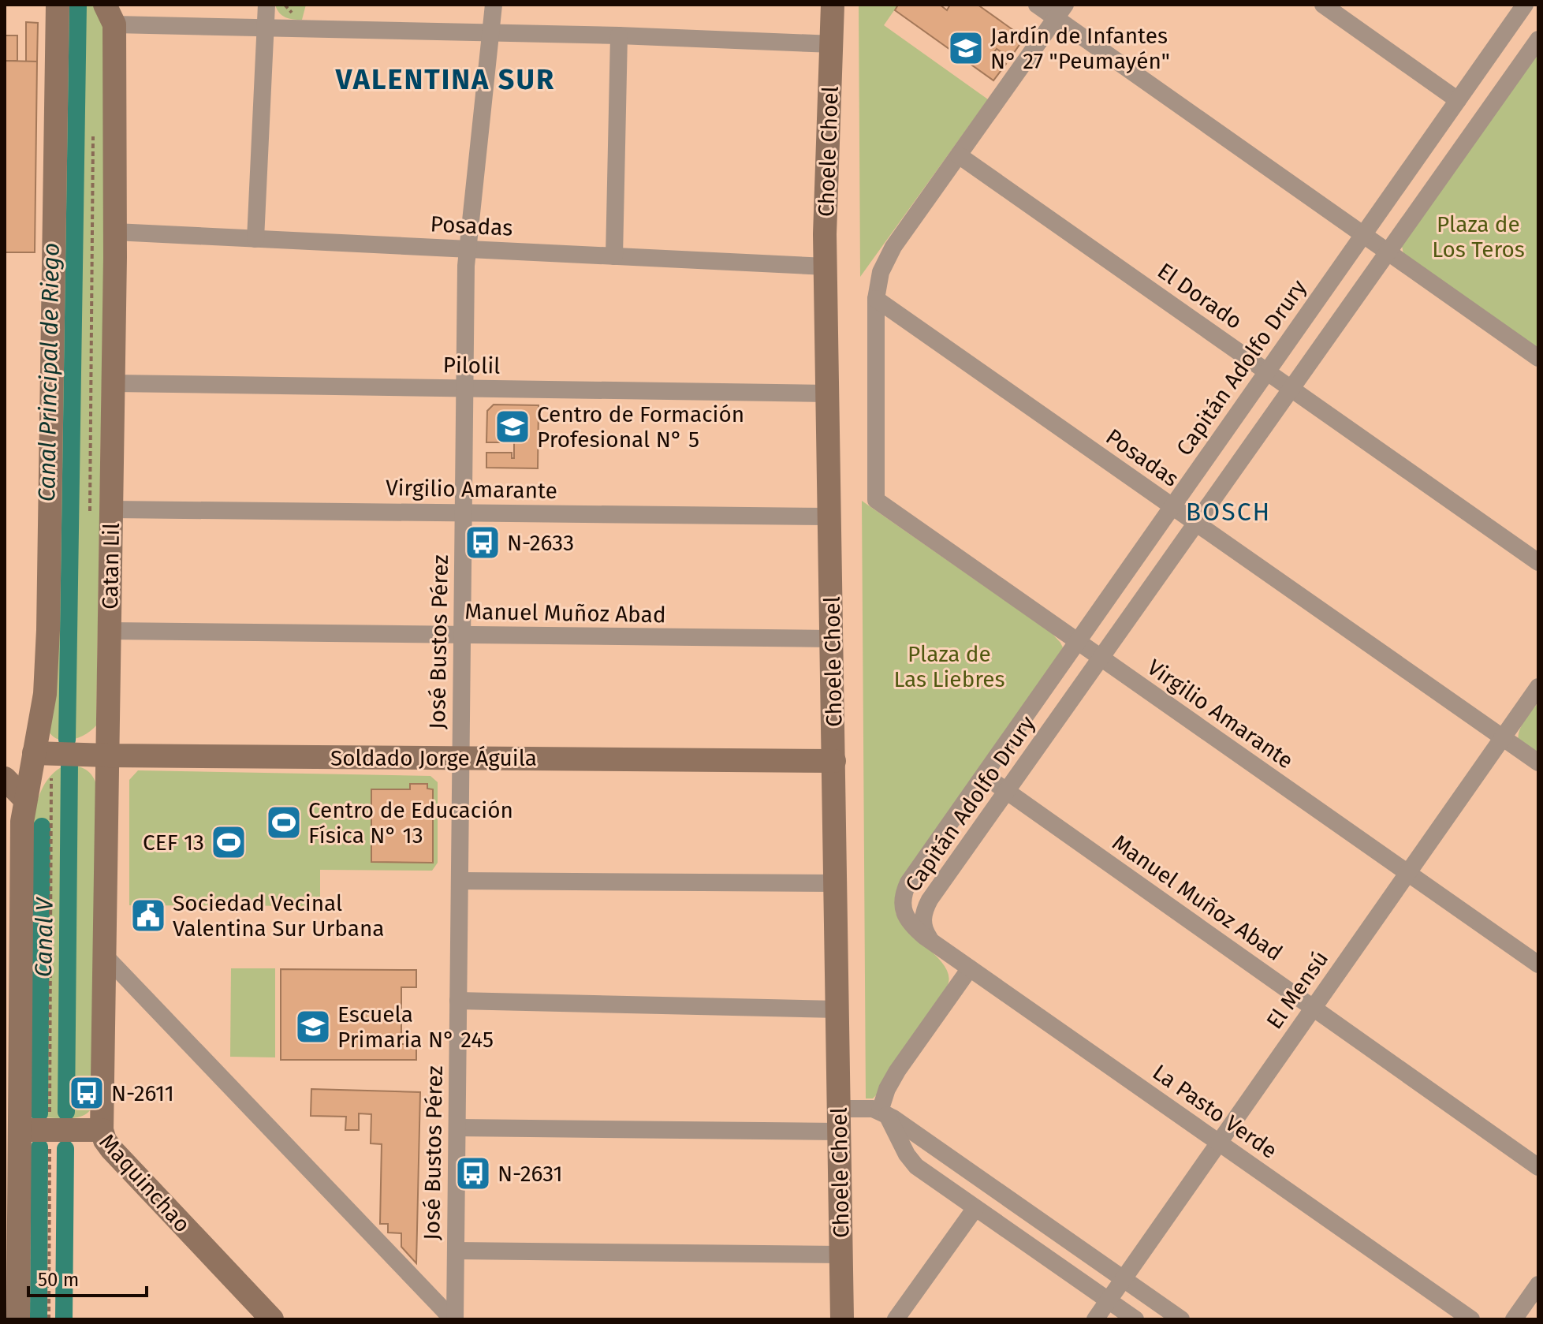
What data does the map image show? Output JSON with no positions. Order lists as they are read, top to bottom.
{
  "streets": {
    "street": [
      "Choele Choel",
      "Posadas",
      "El Dorado",
      "Pilolil",
      "Capitán Adolfo Drury",
      "Virgilio Amarante",
      "Catan Lil",
      "Manuel Muñoz Abad",
      "José Bustos Pérez",
      "Soldado Jorge Águila",
      "El Mensú",
      "La Pasto Verde",
      "Maquinchao"
    ]
  },
  "crossings": [
    ["Choele Choel", "Posadas"],
    ["Choele Choel", "Pilolil"],
    ["Choele Choel", "Virgilio Amarante"],
    ["Choele Choel", "Manuel Muñoz Abad"],
    ["Choele Choel", "Soldado Jorge Águila"],
    ["Posadas", "Capitán Adolfo Drury"],
    ["Posadas", "Virgilio Amarante"],
    ["Posadas", "Catan Lil"],
    ["Posadas", "José Bustos Pérez"],
    ["Posadas", "El Mensú"],
    ["El Dorado", "Capitán Adolfo Drury"],
    ["Pilolil", "Catan Lil"],
    ["Pilolil", "José Bustos Pérez"],
    ["Capitán Adolfo Drury", "Virgilio Amarante"],
    ["Capitán Adolfo Drury", "Manuel Muñoz Abad"],
    ["Capitán Adolfo Drury", "La Pasto Verde"],
    ["Virgilio Amarante", "Catan Lil"],
    ["Virgilio Amarante", "José Bustos Pérez"],
    ["Virgilio Amarante", "El Mensú"],
    ["Catan Lil", "Manuel Muñoz Abad"],
    ["Catan Lil", "Soldado Jorge Águila"],
    ["Catan Lil", "Maquinchao"],
    ["Manuel Muñoz Abad", "José Bustos Pérez"],
    ["Manuel Muñoz Abad", "El Mensú"],
    ["José Bustos Pérez", "Soldado Jorge Águila"],
    ["El Mensú", "La Pasto Verde"]
  ],
  "districts": ["VALENTINA SUR", "BOSCH"],
  "water": ["Canal Principal de Riego", "Canal V"],
  "parks": ["Plaza de Los Teros", "Plaza de Las Liebres"],
  "places": {
    "school or university": ["Jardín de Infantes N° 27 \"Peumayén\"", "Centro de Formación Profesional N° 5", "Escuela Primaria N° 245"],
    "bus stop": ["N-2633", "N-2611", "N-2631"],
    "sports": ["Centro de Educación Física N° 13", "CEF 13"],
    "public building": ["Sociedad Vecinal Valentina Sur Urbana"]
  },
  "scale_bar": "50 m"
}
